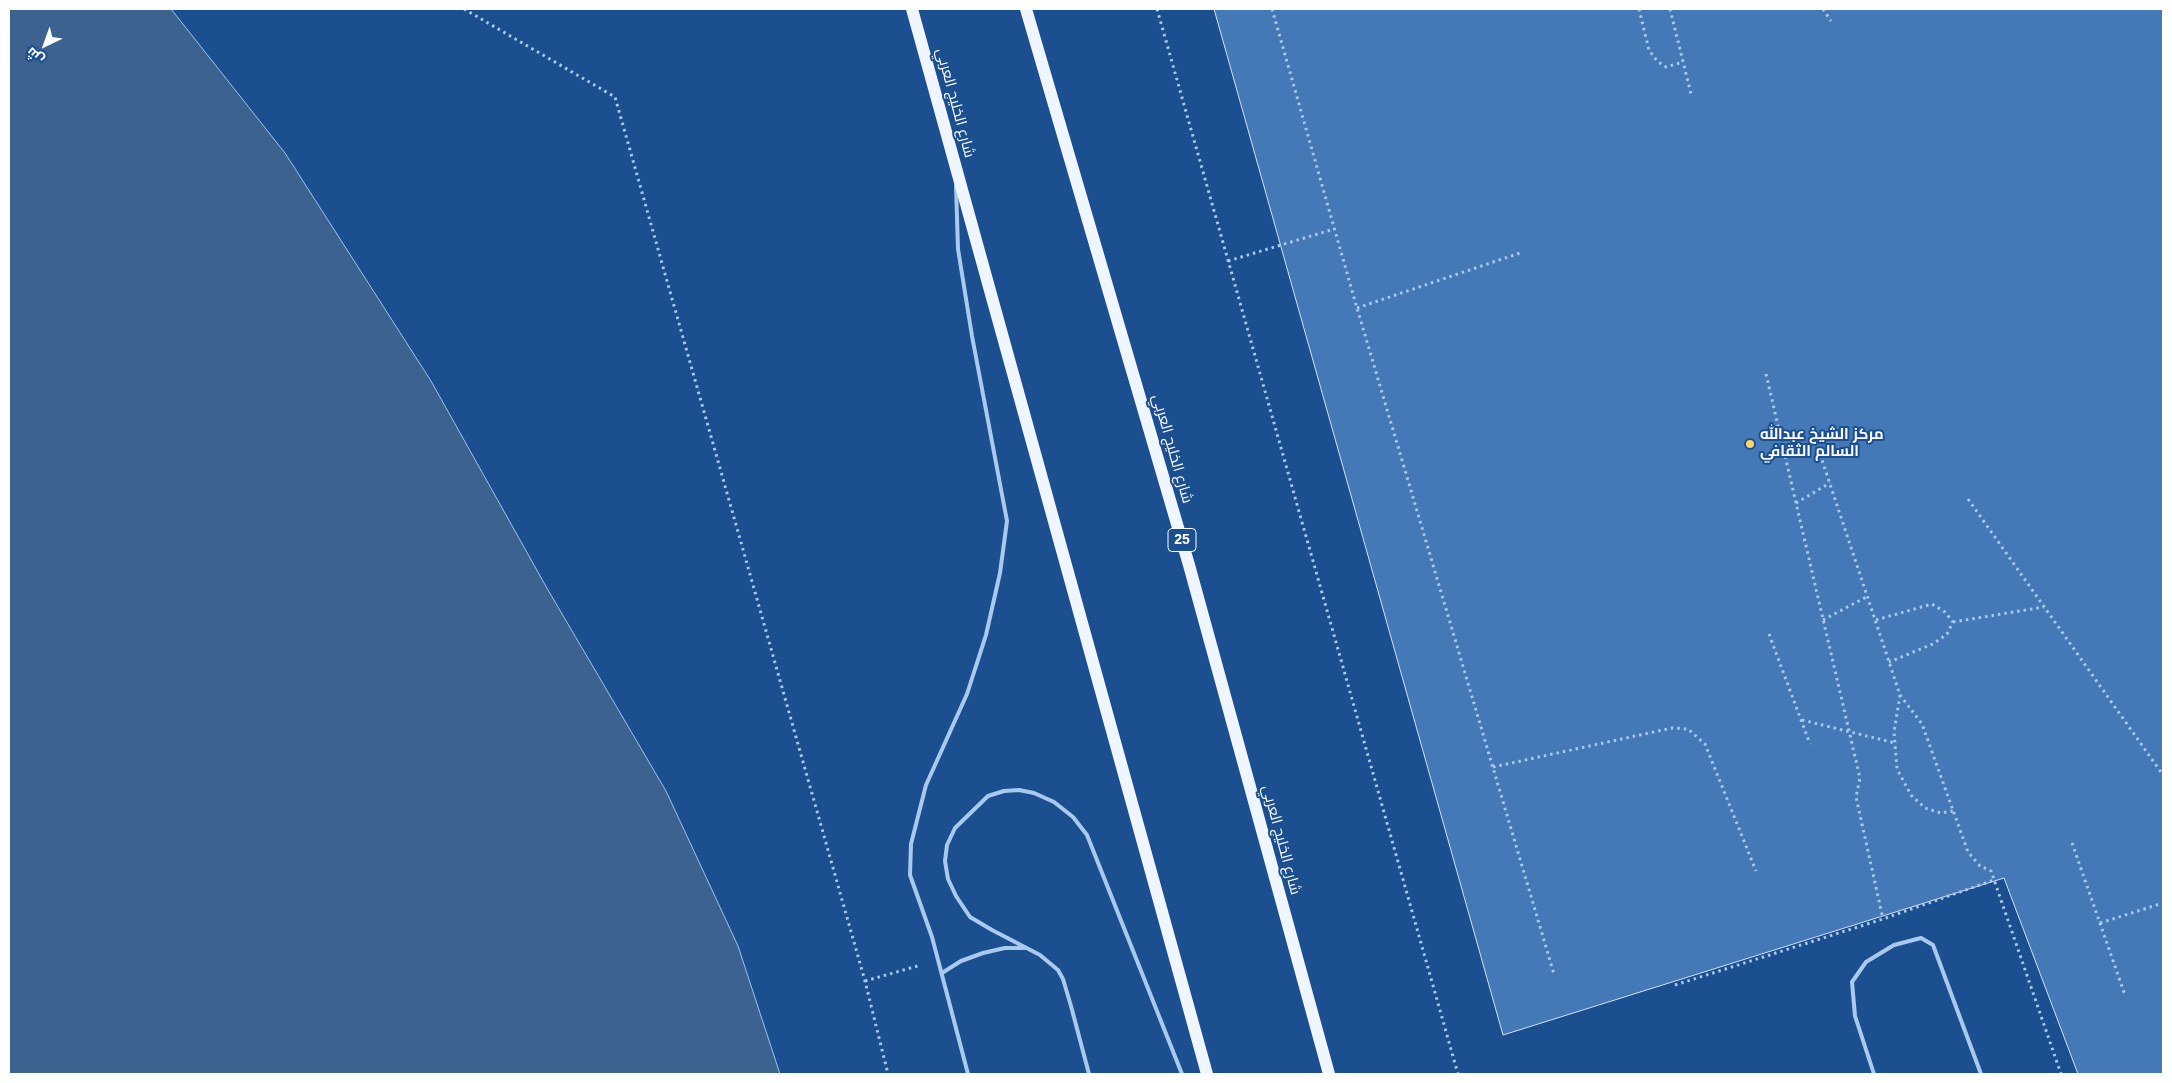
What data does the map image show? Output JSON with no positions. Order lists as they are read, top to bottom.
{
  "streets": {
    "main road": ["شارع الخليج العربي", "25"]
  },
  "places": ["مركز الشيخ عبدالله السالم الثقافي"],
  "north": "bottom left"
}
